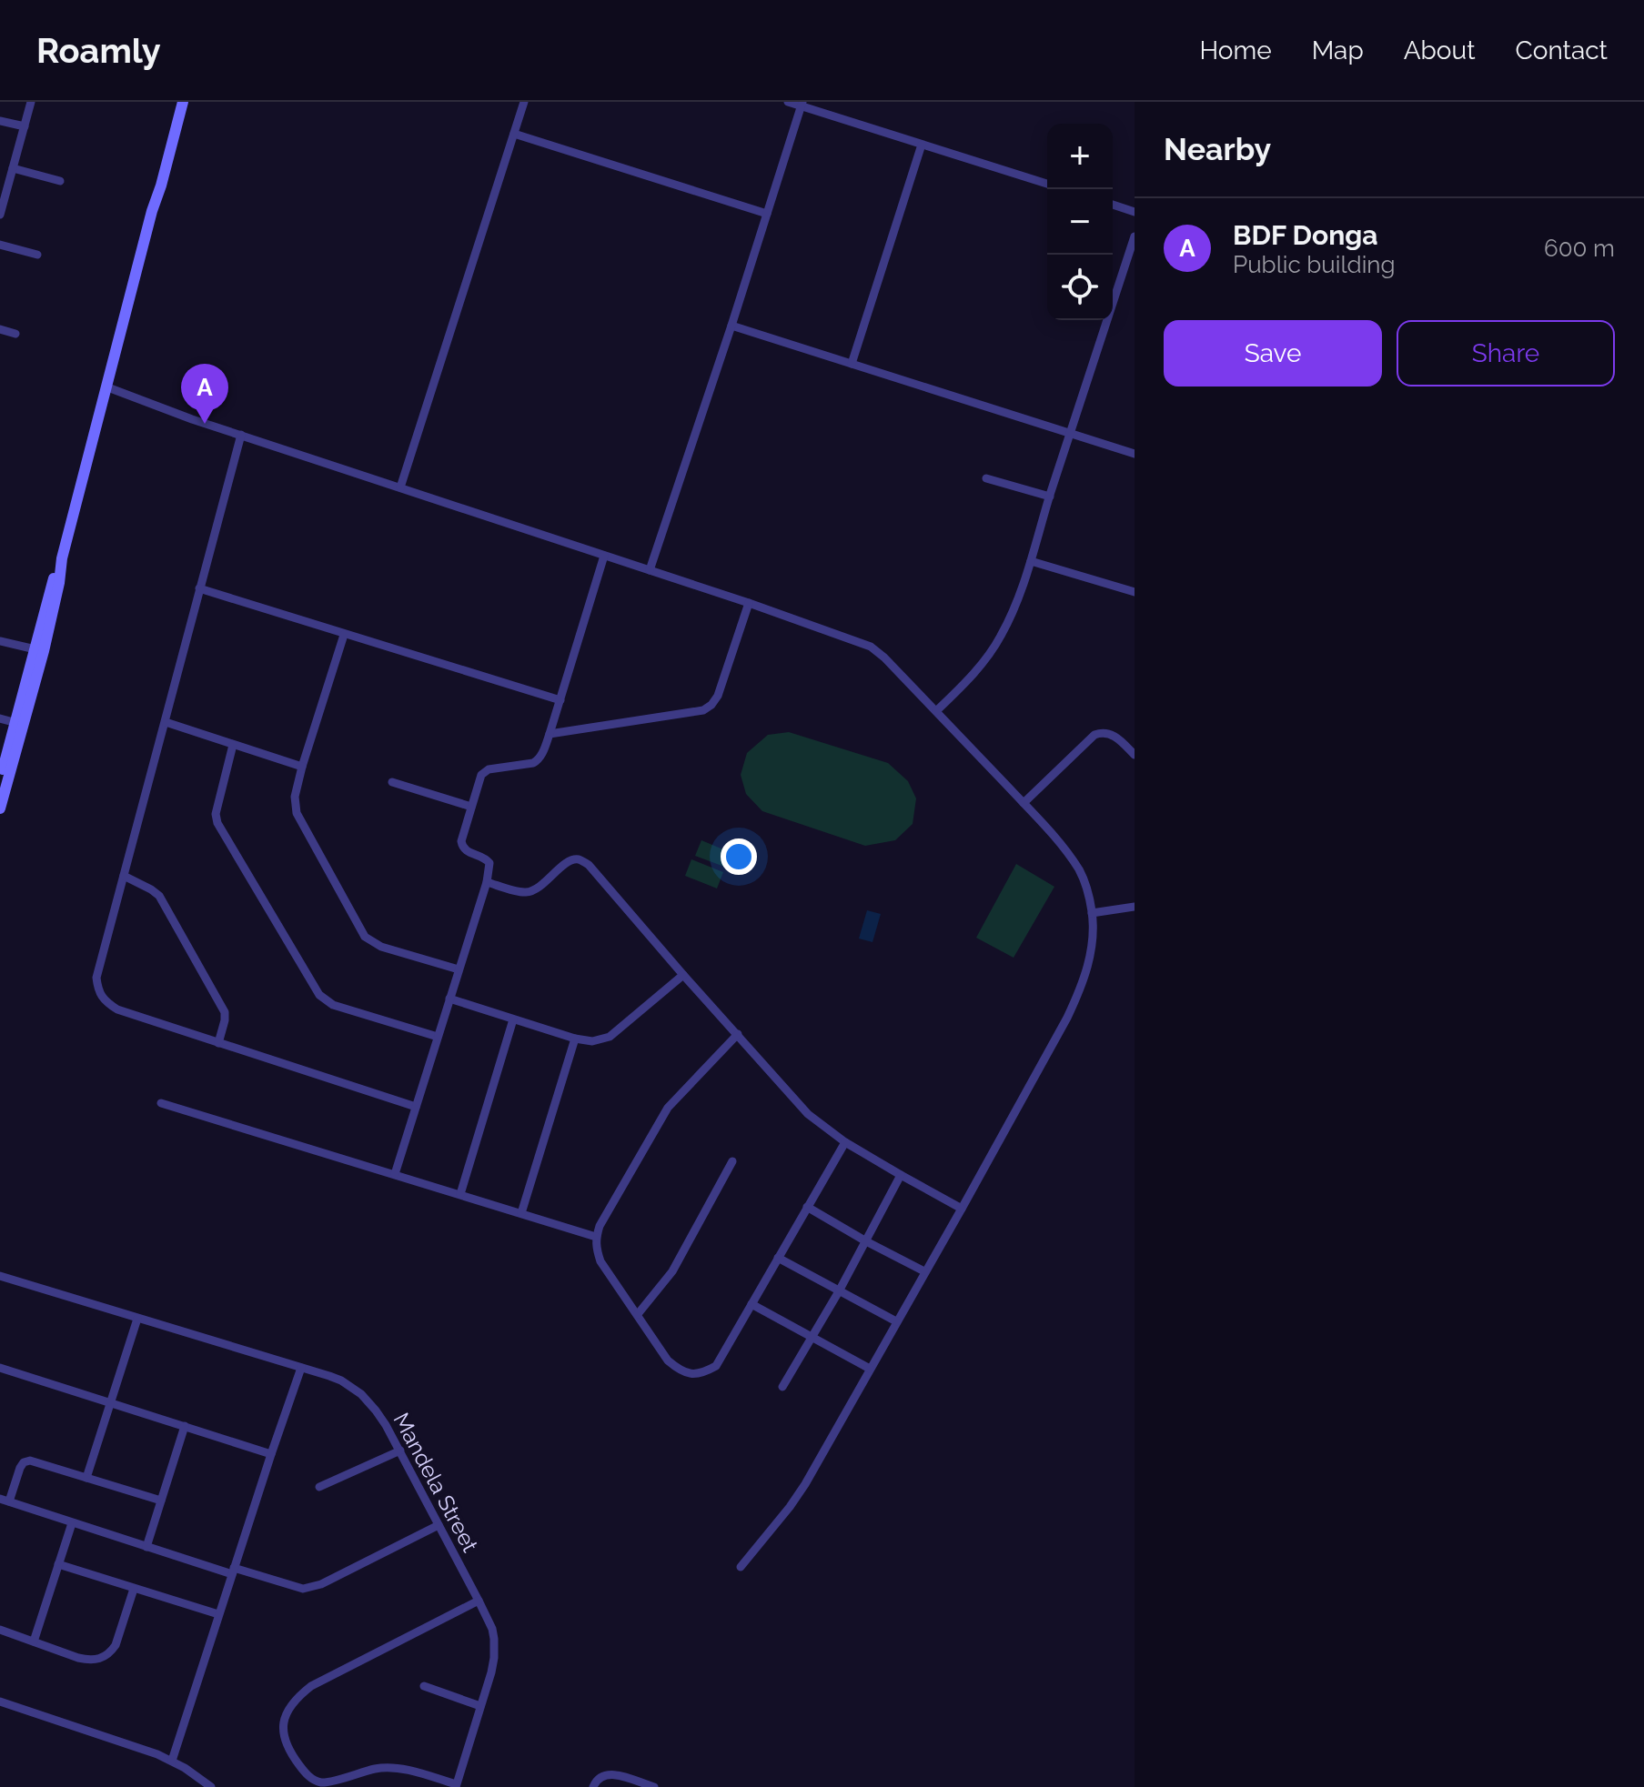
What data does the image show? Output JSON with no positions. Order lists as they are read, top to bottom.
{
  "streets": {
    "street": ["Mandela Street"]
  },
  "page": {
    "header": "Roamly",
    "nav": [
      "Home",
      "Map",
      "About",
      "Contact"
    ],
    "heading": "Nearby",
    "map_buttons": ["+", "−"],
    "list": [
      {
        "mark": "A",
        "name": "BDF Donga",
        "note": "Public building",
        "value": "600 m"
      }
    ],
    "buttons": ["Save", "Share"],
    "pins": "A"
  }
}
